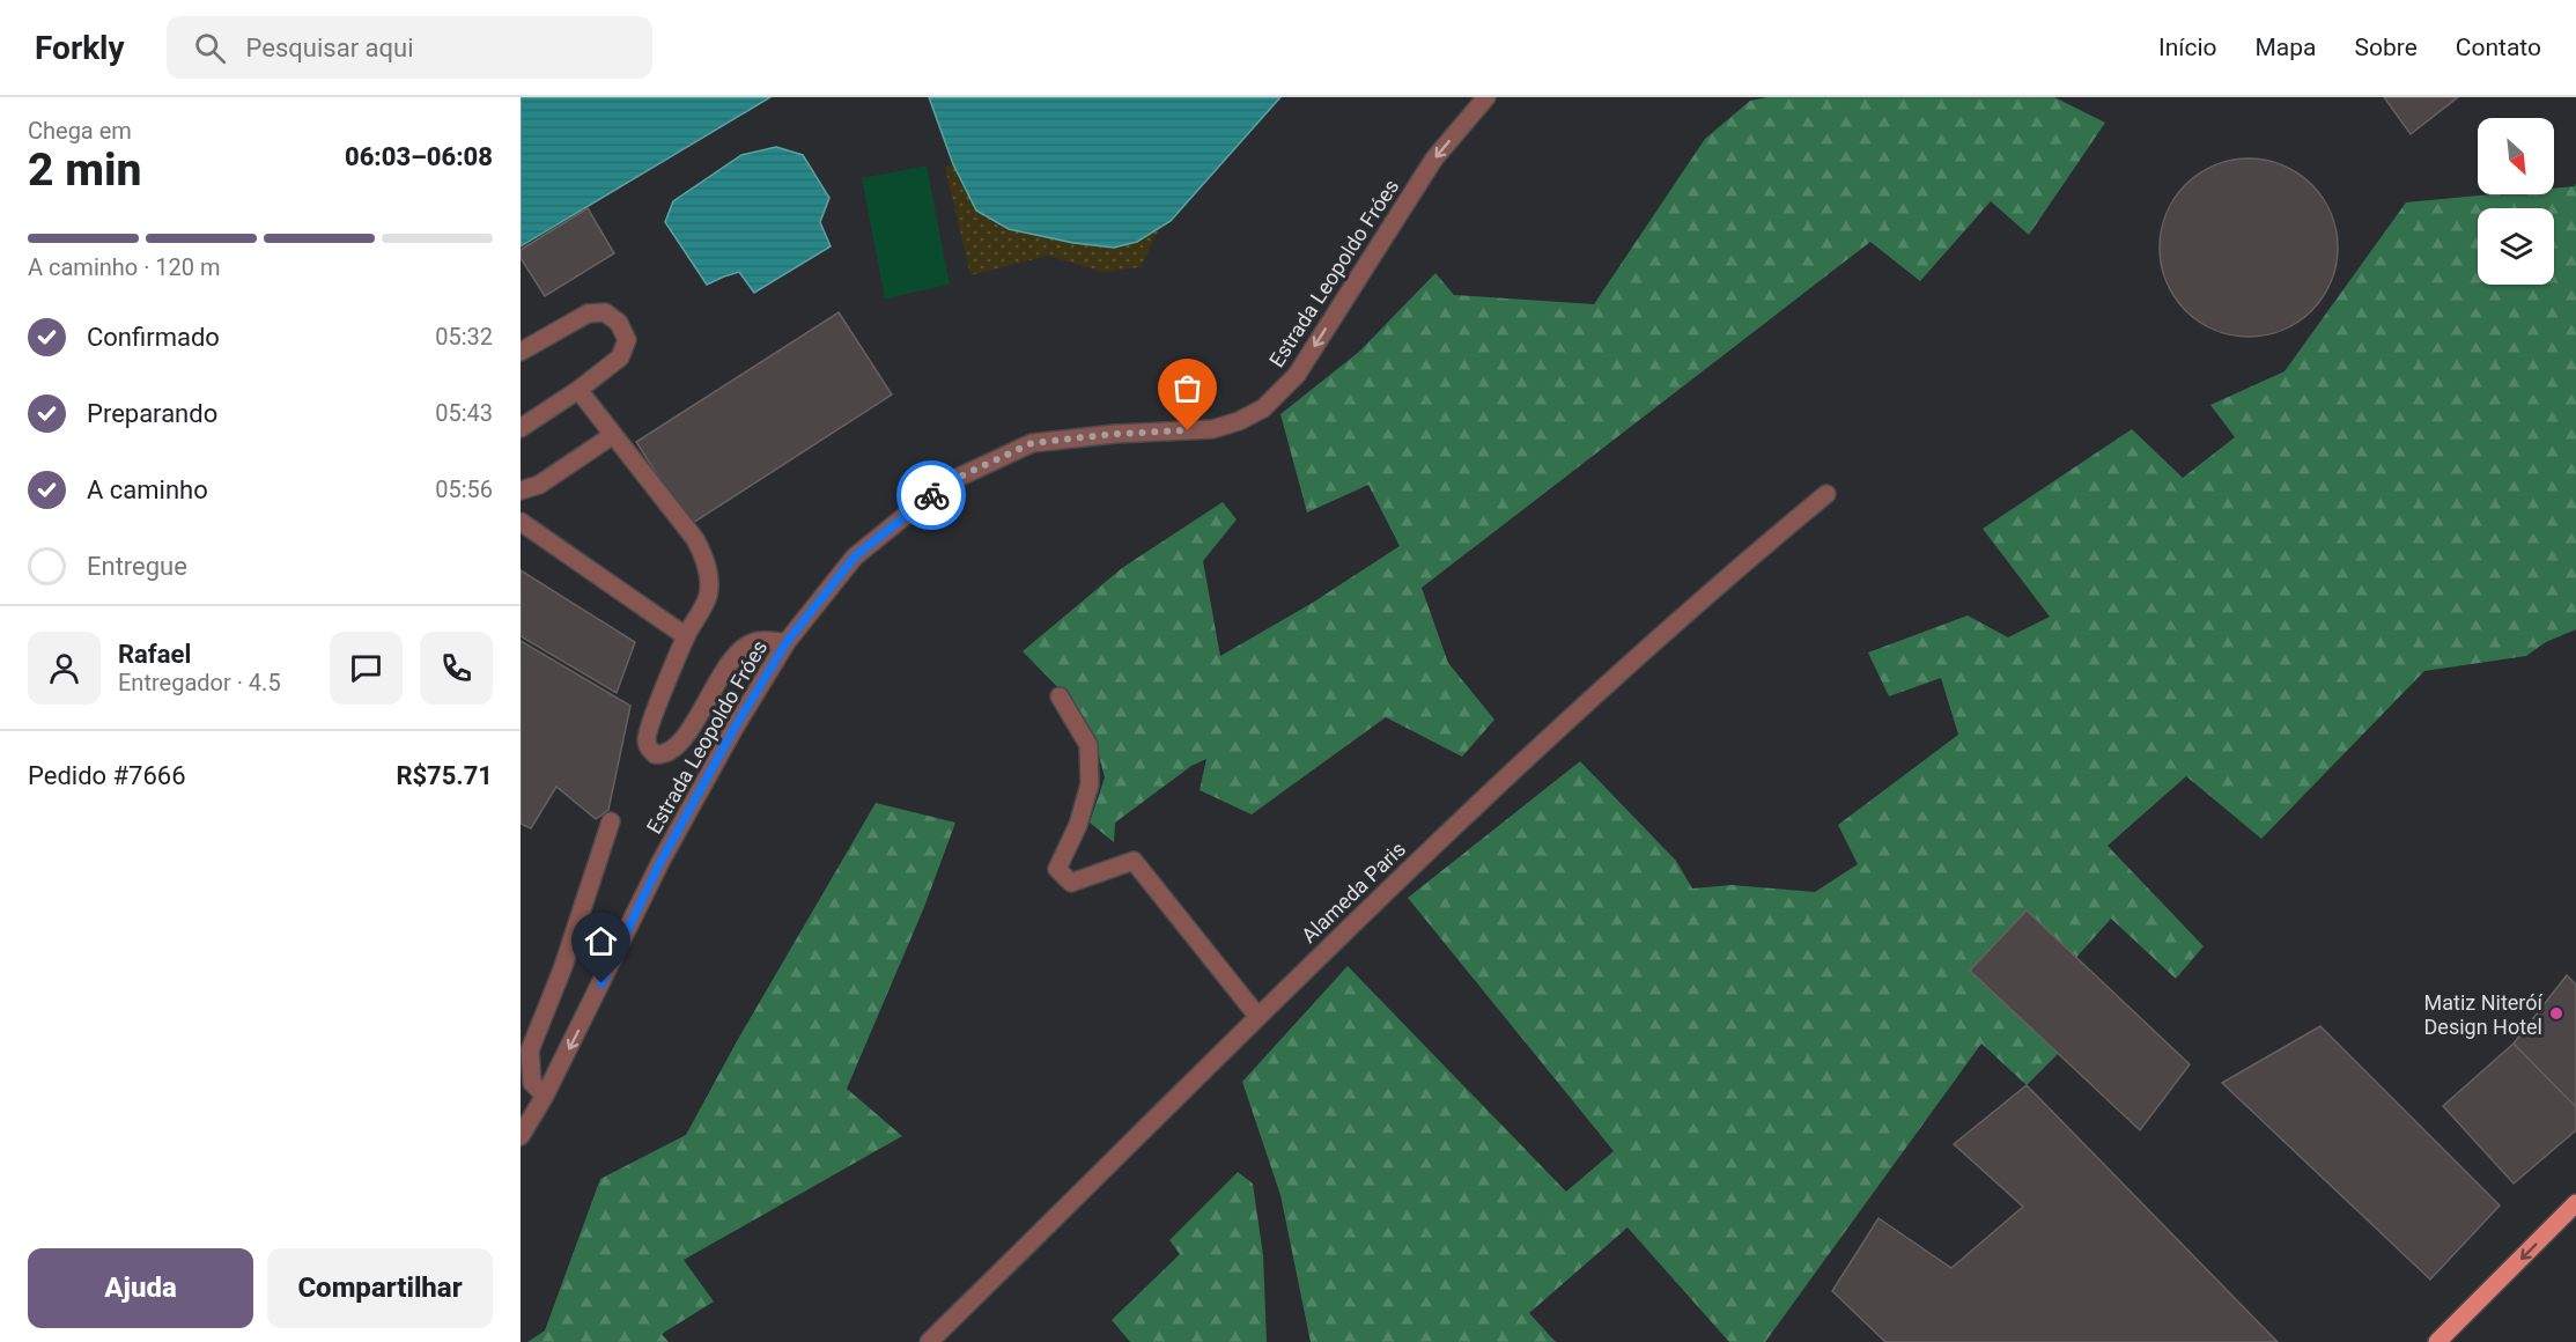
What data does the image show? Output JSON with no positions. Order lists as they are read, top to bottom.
{
  "streets": {
    "street": ["Estrada Leopoldo Fróes", "Alameda Paris"]
  },
  "one_way": ["Estrada Leopoldo Fróes"],
  "places": ["Matiz Niteróí Design Hotel"],
  "north": "bottom right",
  "page": {
    "header": "Forkly",
    "search": "Pesquisar aqui",
    "nav": [
      "Início",
      "Mapa",
      "Sobre",
      "Contato"
    ],
    "heading": ["2 min", "Chega em", "06:03–06:08"],
    "panel": [
      "Rafael",
      "Entregador · 4.5",
      "Pedido #7666",
      "R$75.71"
    ],
    "bar": "A caminho · 120 m",
    "list": [
      ["Confirmado", "05:32"],
      ["Preparando", "05:43"],
      ["A caminho", "05:56"],
      "Entregue"
    ],
    "buttons": ["Ajuda", "Compartilhar"]
  }
}
